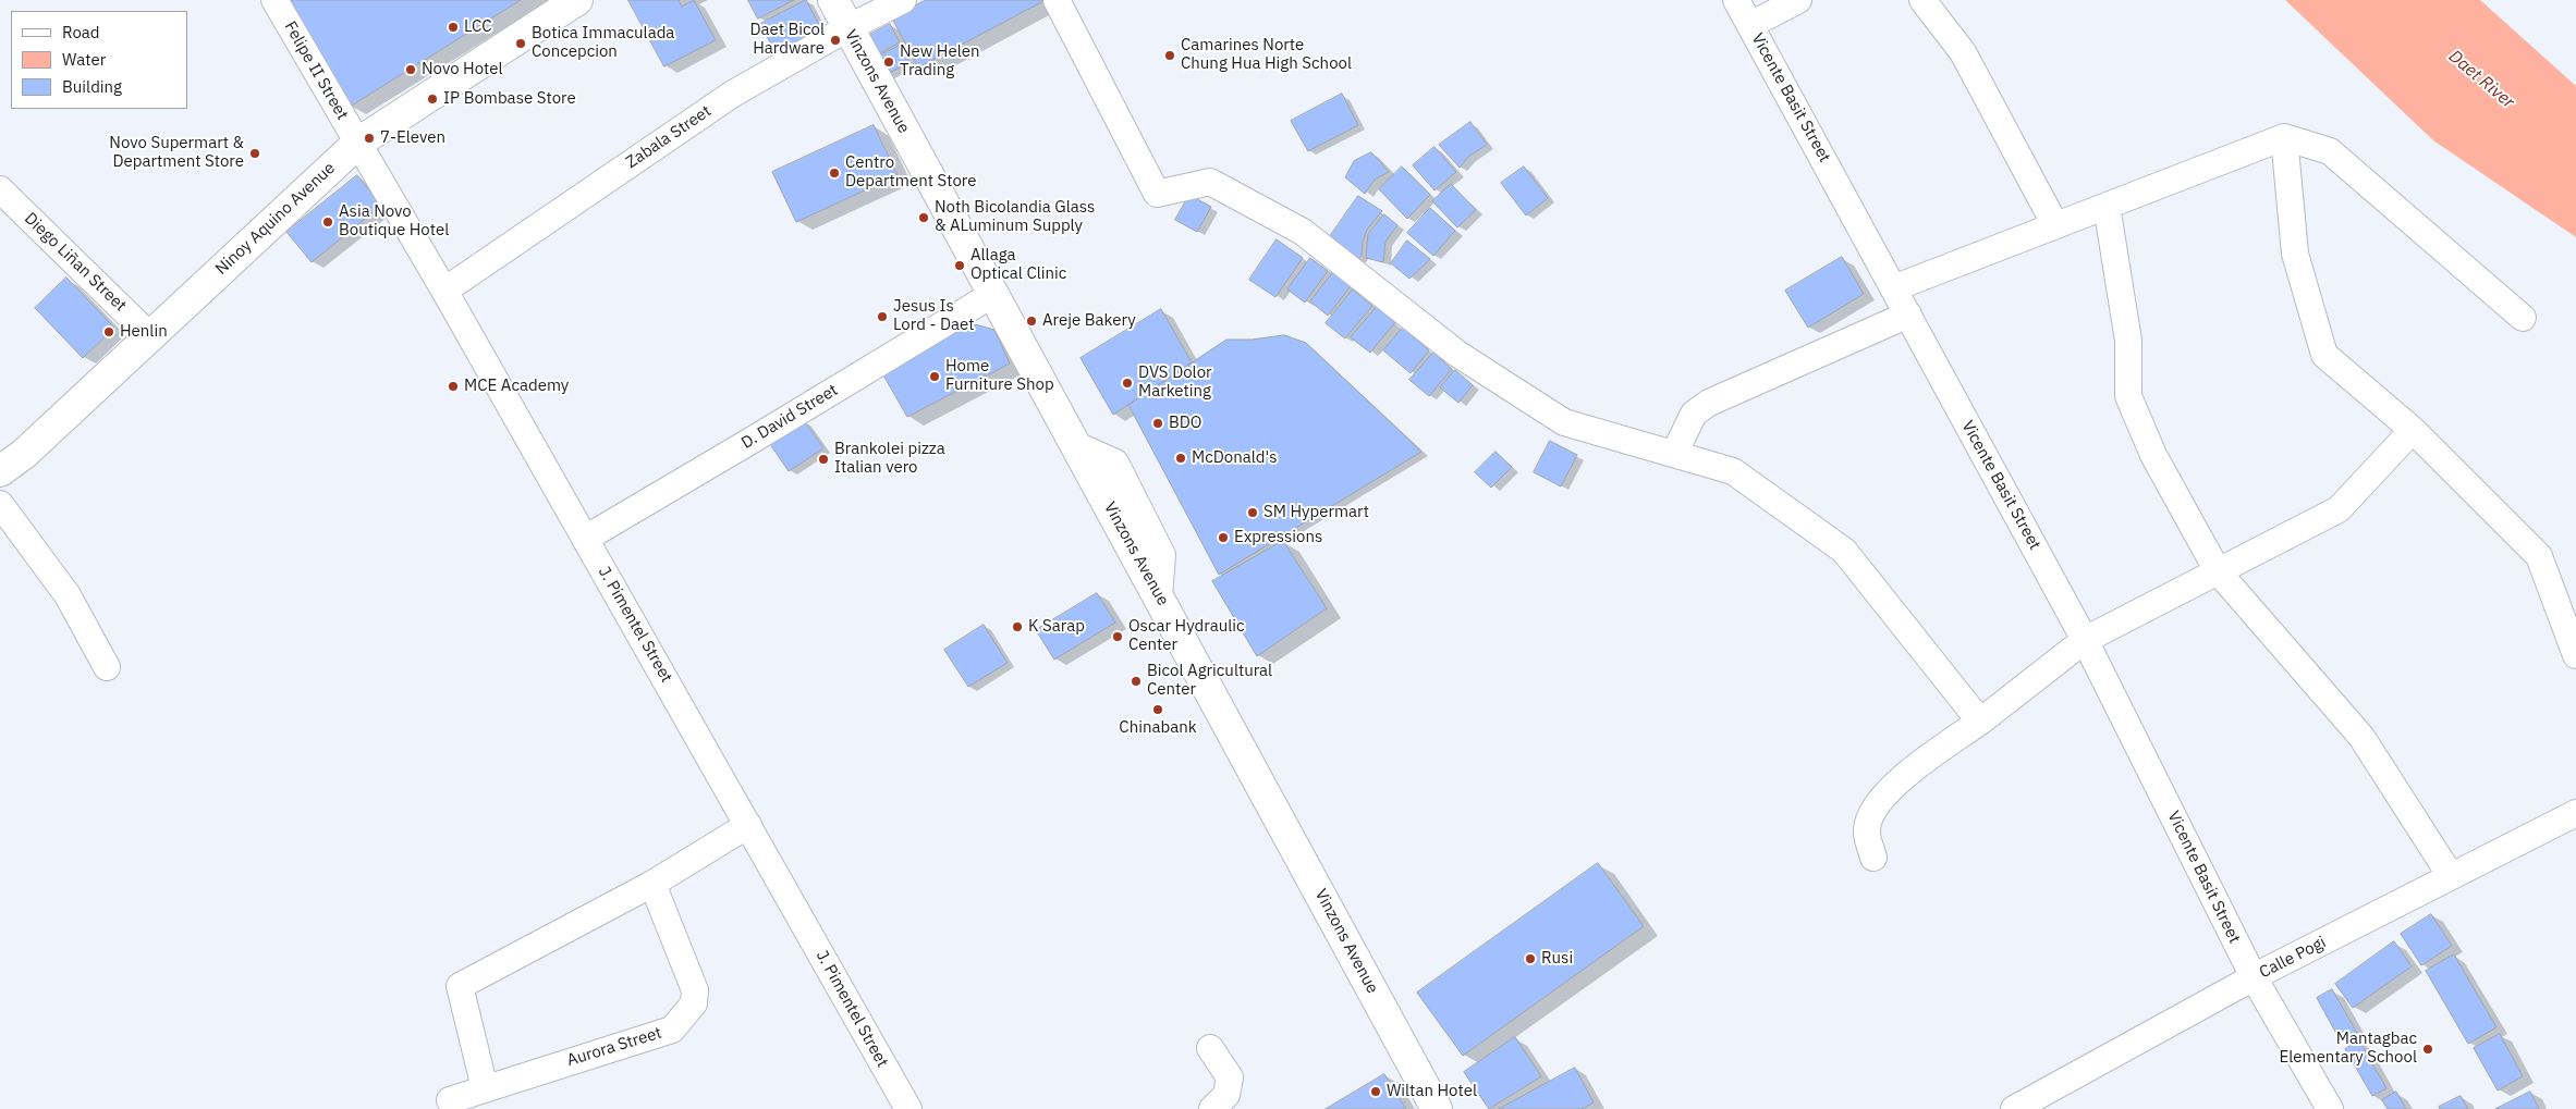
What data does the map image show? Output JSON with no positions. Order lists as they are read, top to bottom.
{
  "streets": {
    "main road": ["Vinzons Avenue", "Ninoy Aquino Avenue"],
    "street": [
      "Felipe II Street",
      "Vicente Basit Street",
      "Zabala Street",
      "Diego Liñan Street",
      "D. David Street",
      "J. Pimentel Street",
      "Calle Pogi",
      "Aurora Street"
    ]
  },
  "crossings": [
    ["Felipe II Street", "Ninoy Aquino Avenue"],
    ["Felipe II Street", "J. Pimentel Street"],
    ["Vinzons Avenue", "Zabala Street"],
    ["Vinzons Avenue", "D. David Street"],
    ["Vicente Basit Street", "Calle Pogi"],
    ["Zabala Street", "J. Pimentel Street"],
    ["Ninoy Aquino Avenue", "Diego Liñan Street"],
    ["Ninoy Aquino Avenue", "J. Pimentel Street"],
    ["D. David Street", "J. Pimentel Street"]
  ],
  "water": ["Daet River"],
  "places": [
    "LCC",
    "Daet Bicol Hardware",
    "Botica Immaculada Concepcion",
    "Camarines Norte Chung Hua High School",
    "New Helen Trading",
    "Novo Hotel",
    "IP Bombase Store",
    "7-Eleven",
    "Novo Supermart & Department Store",
    "Centro Department Store",
    "Noth Bicolandia Glass & ALuminum Supply",
    "Asia Novo Boutique Hotel",
    "Allaga Optical Clinic",
    "Jesus Is Lord - Daet",
    "Areje Bakery",
    "Henlin",
    "Home Furniture Shop",
    "DVS Dolor Marketing",
    "MCE Academy",
    "BDO",
    "McDonald's",
    "Brankolei pizza Italian vero",
    "SM Hypermart",
    "Expressions",
    "K Sarap",
    "Oscar Hydraulic Center",
    "Bicol Agricultural Center",
    "Chinabank",
    "Rusi",
    "Mantagbac Elementary School",
    "Wiltan Hotel"
  ],
  "legend": ["Road", "Water", "Building"]
}
